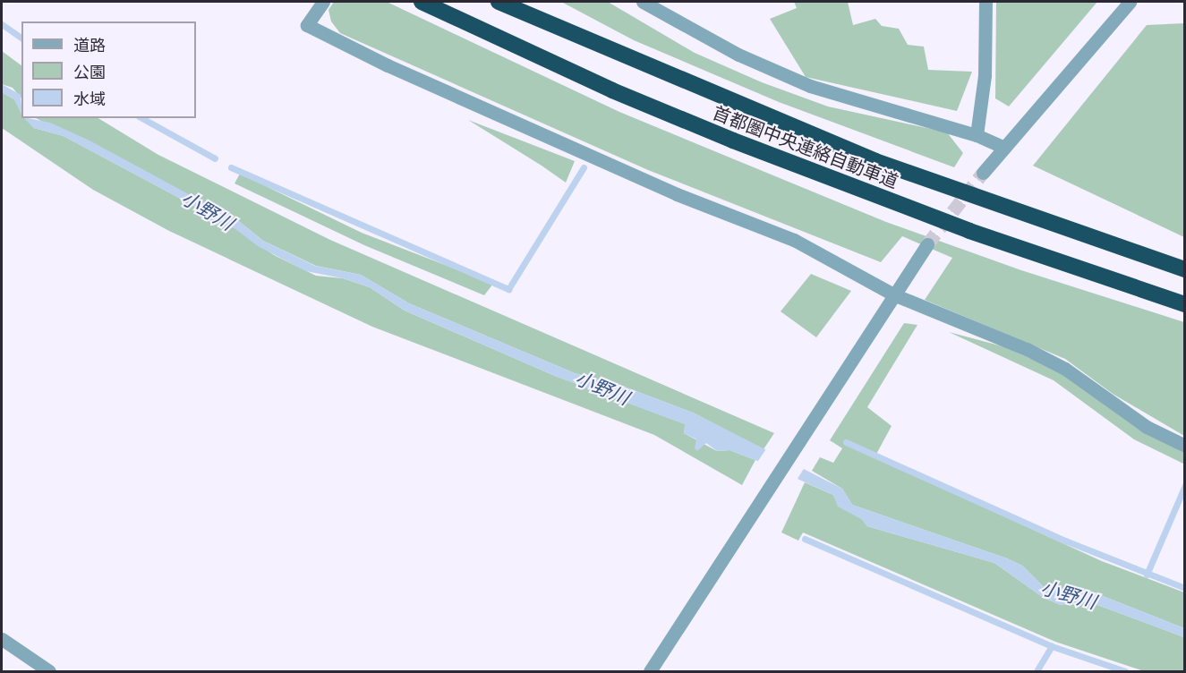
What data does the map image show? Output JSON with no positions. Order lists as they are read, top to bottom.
{
  "streets": {
    "highway": ["首都圏中央連絡自動車道"]
  },
  "water": ["小野川"],
  "legend": ["道路", "公園", "水域"]
}
